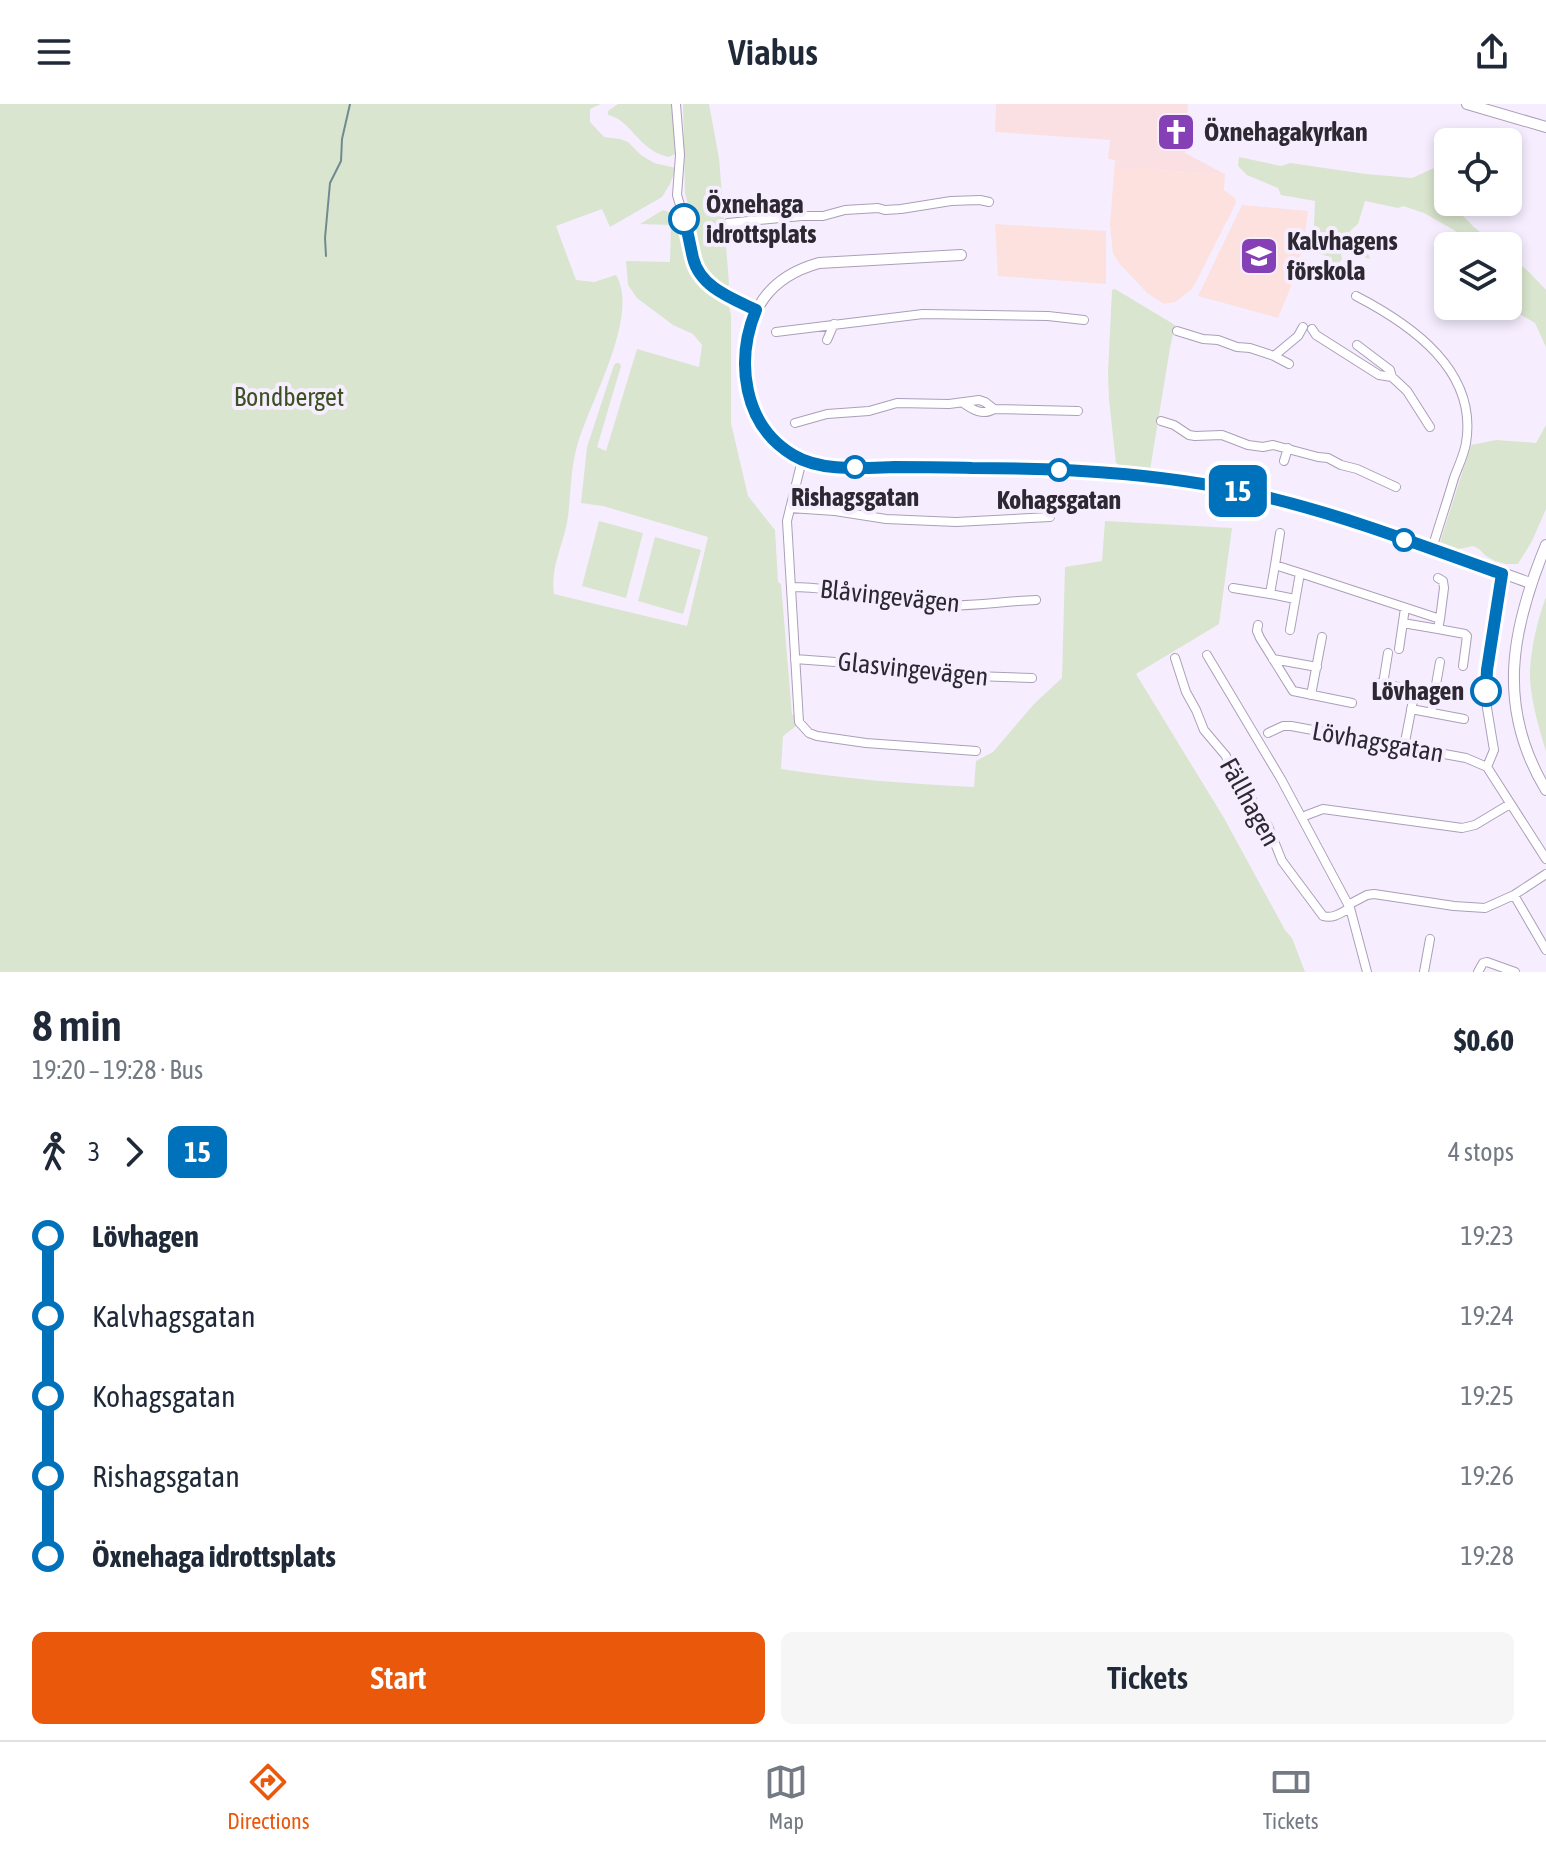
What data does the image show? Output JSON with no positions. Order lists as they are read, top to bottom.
{
  "streets": {
    "street": [
      "Blåvingevägen",
      "Glasvingevägen",
      "Lövhagsgatan",
      "Fällhagen"
    ]
  },
  "parks": ["Bondberget"],
  "places": {
    "church": ["Öxnehagakyrkan"],
    "other": [
      "Öxnehaga idrottsplats",
      "Rishagsgatan",
      "Kohagsgatan",
      "Lövhagen"
    ],
    "school or university": ["Kalvhagens förskola"]
  },
  "lines": ["bus line 15"],
  "page": {
    "header": "Viabus",
    "on_map": "15",
    "heading": ["8 min", "19:20 – 19:28 · Bus", "$0.60"],
    "legs": ["3", "15", "4 stops"],
    "list": [
      {
        "name": "Lövhagen",
        "value": "19:23"
      },
      {
        "name": "Kalvhagsgatan",
        "value": "19:24"
      },
      {
        "name": "Kohagsgatan",
        "value": "19:25"
      },
      {
        "name": "Rishagsgatan",
        "value": "19:26"
      },
      {
        "name": "Öxnehaga idrottsplats",
        "value": "19:28"
      }
    ],
    "buttons": ["Start", "Tickets"],
    "tabs": ["Directions", "Map", "Tickets"]
  }
}
